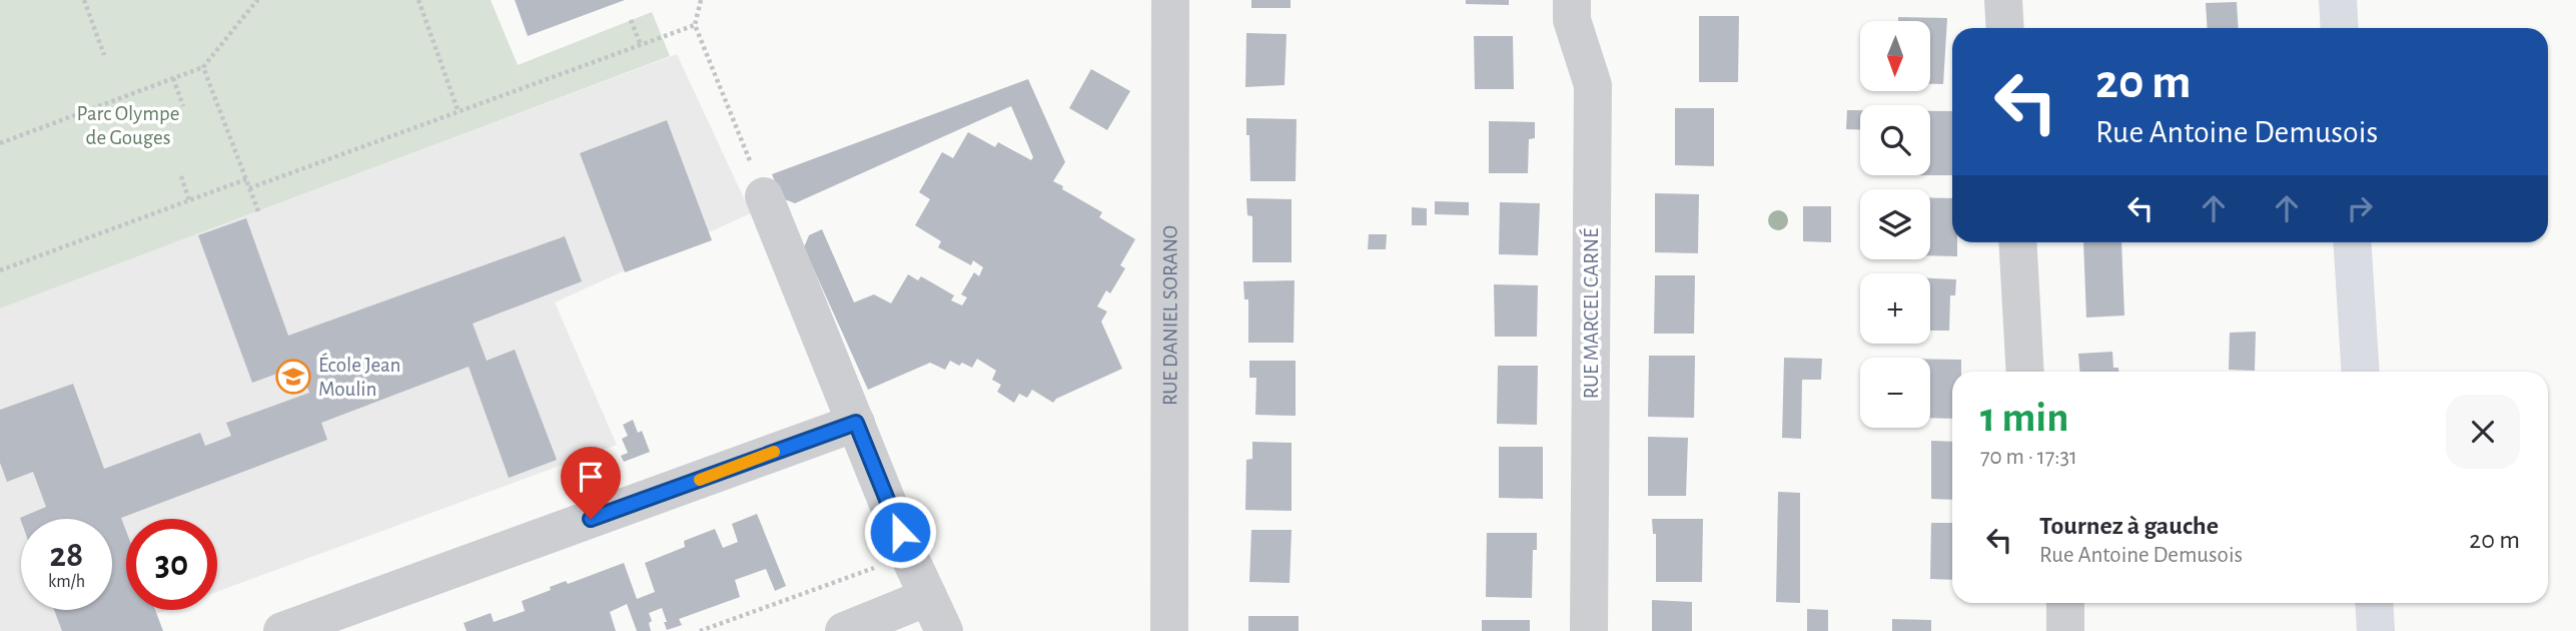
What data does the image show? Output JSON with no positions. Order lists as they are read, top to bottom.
{
  "streets": {
    "street": ["RUE MARCEL CARNÉ", "RUE DANIEL SORANO"]
  },
  "parks": ["Parc Olympe de Gouges"],
  "places": {
    "school or university": ["École Jean Moulin"]
  },
  "north": "bottom",
  "page": {
    "map_buttons": ["+", "−"],
    "turn": ["20 m", "Rue Antoine Demusois"],
    "heading": ["1 min", "70 m · 17:31"],
    "list": [
      {
        "name": "Tournez à gauche",
        "note": "Rue Antoine Demusois",
        "value": "20 m"
      }
    ],
    "speed": "28 km/h",
    "limit": "30"
  }
}
